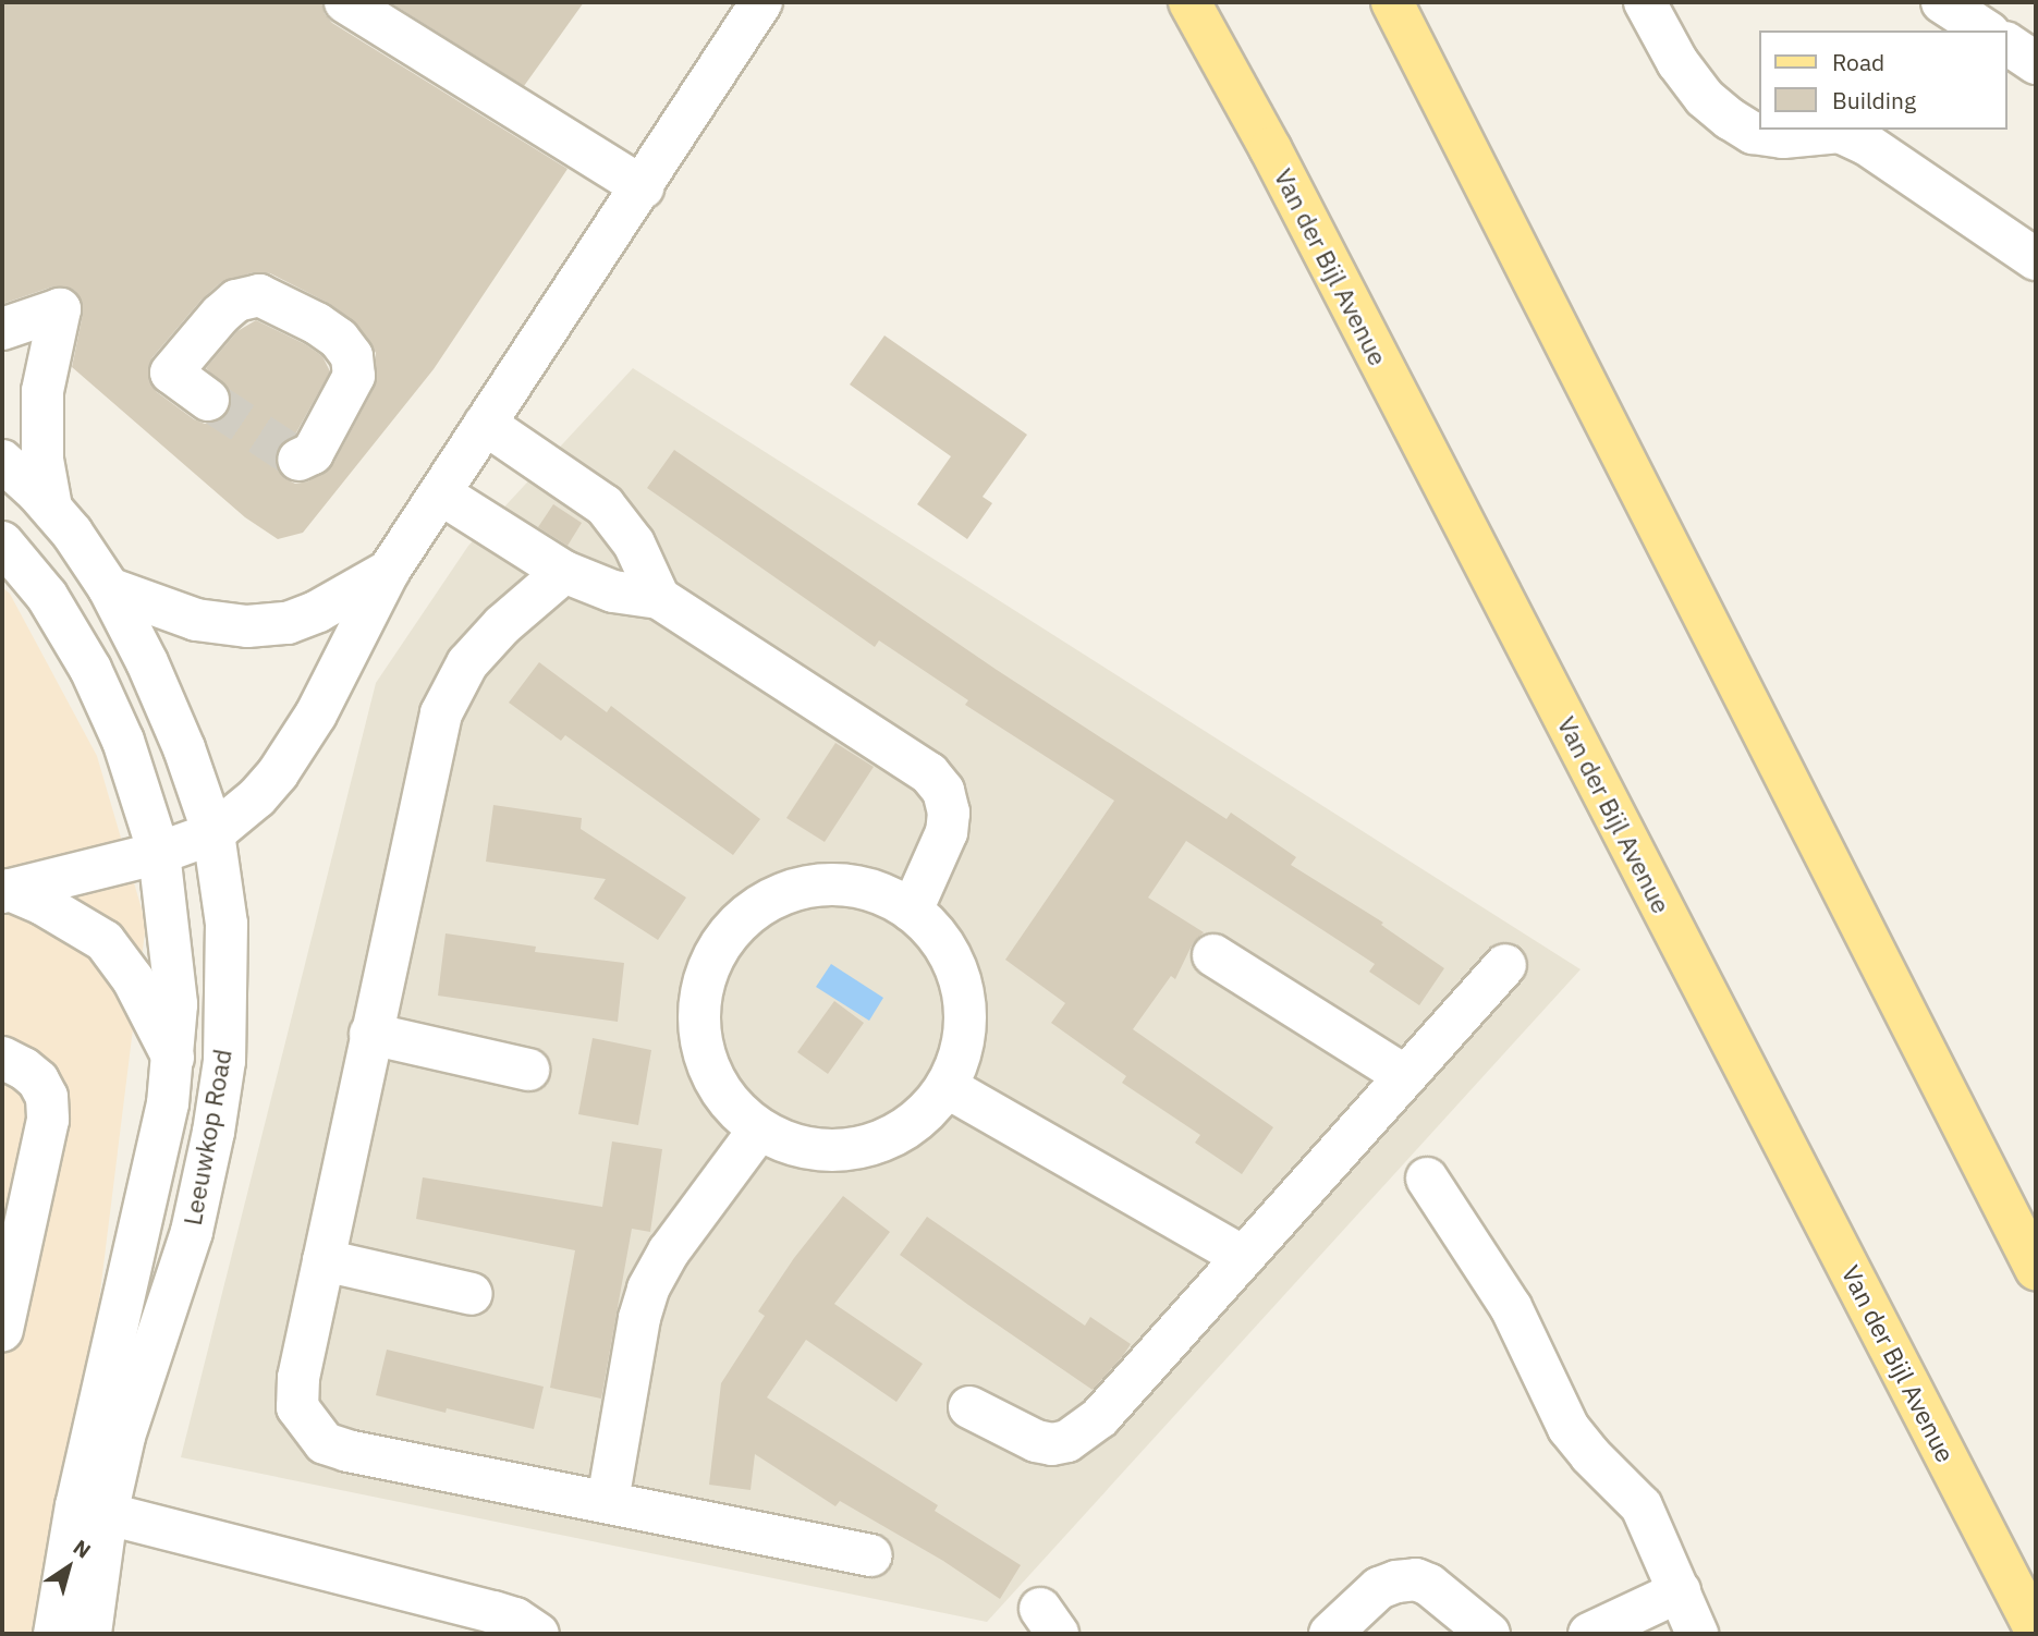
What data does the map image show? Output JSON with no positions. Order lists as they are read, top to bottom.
{
  "streets": {
    "main road": ["Van der Bijl Avenue"],
    "street": ["Leeuwkop Road"]
  },
  "legend": ["Road", "Building"],
  "north": "top right"
}
